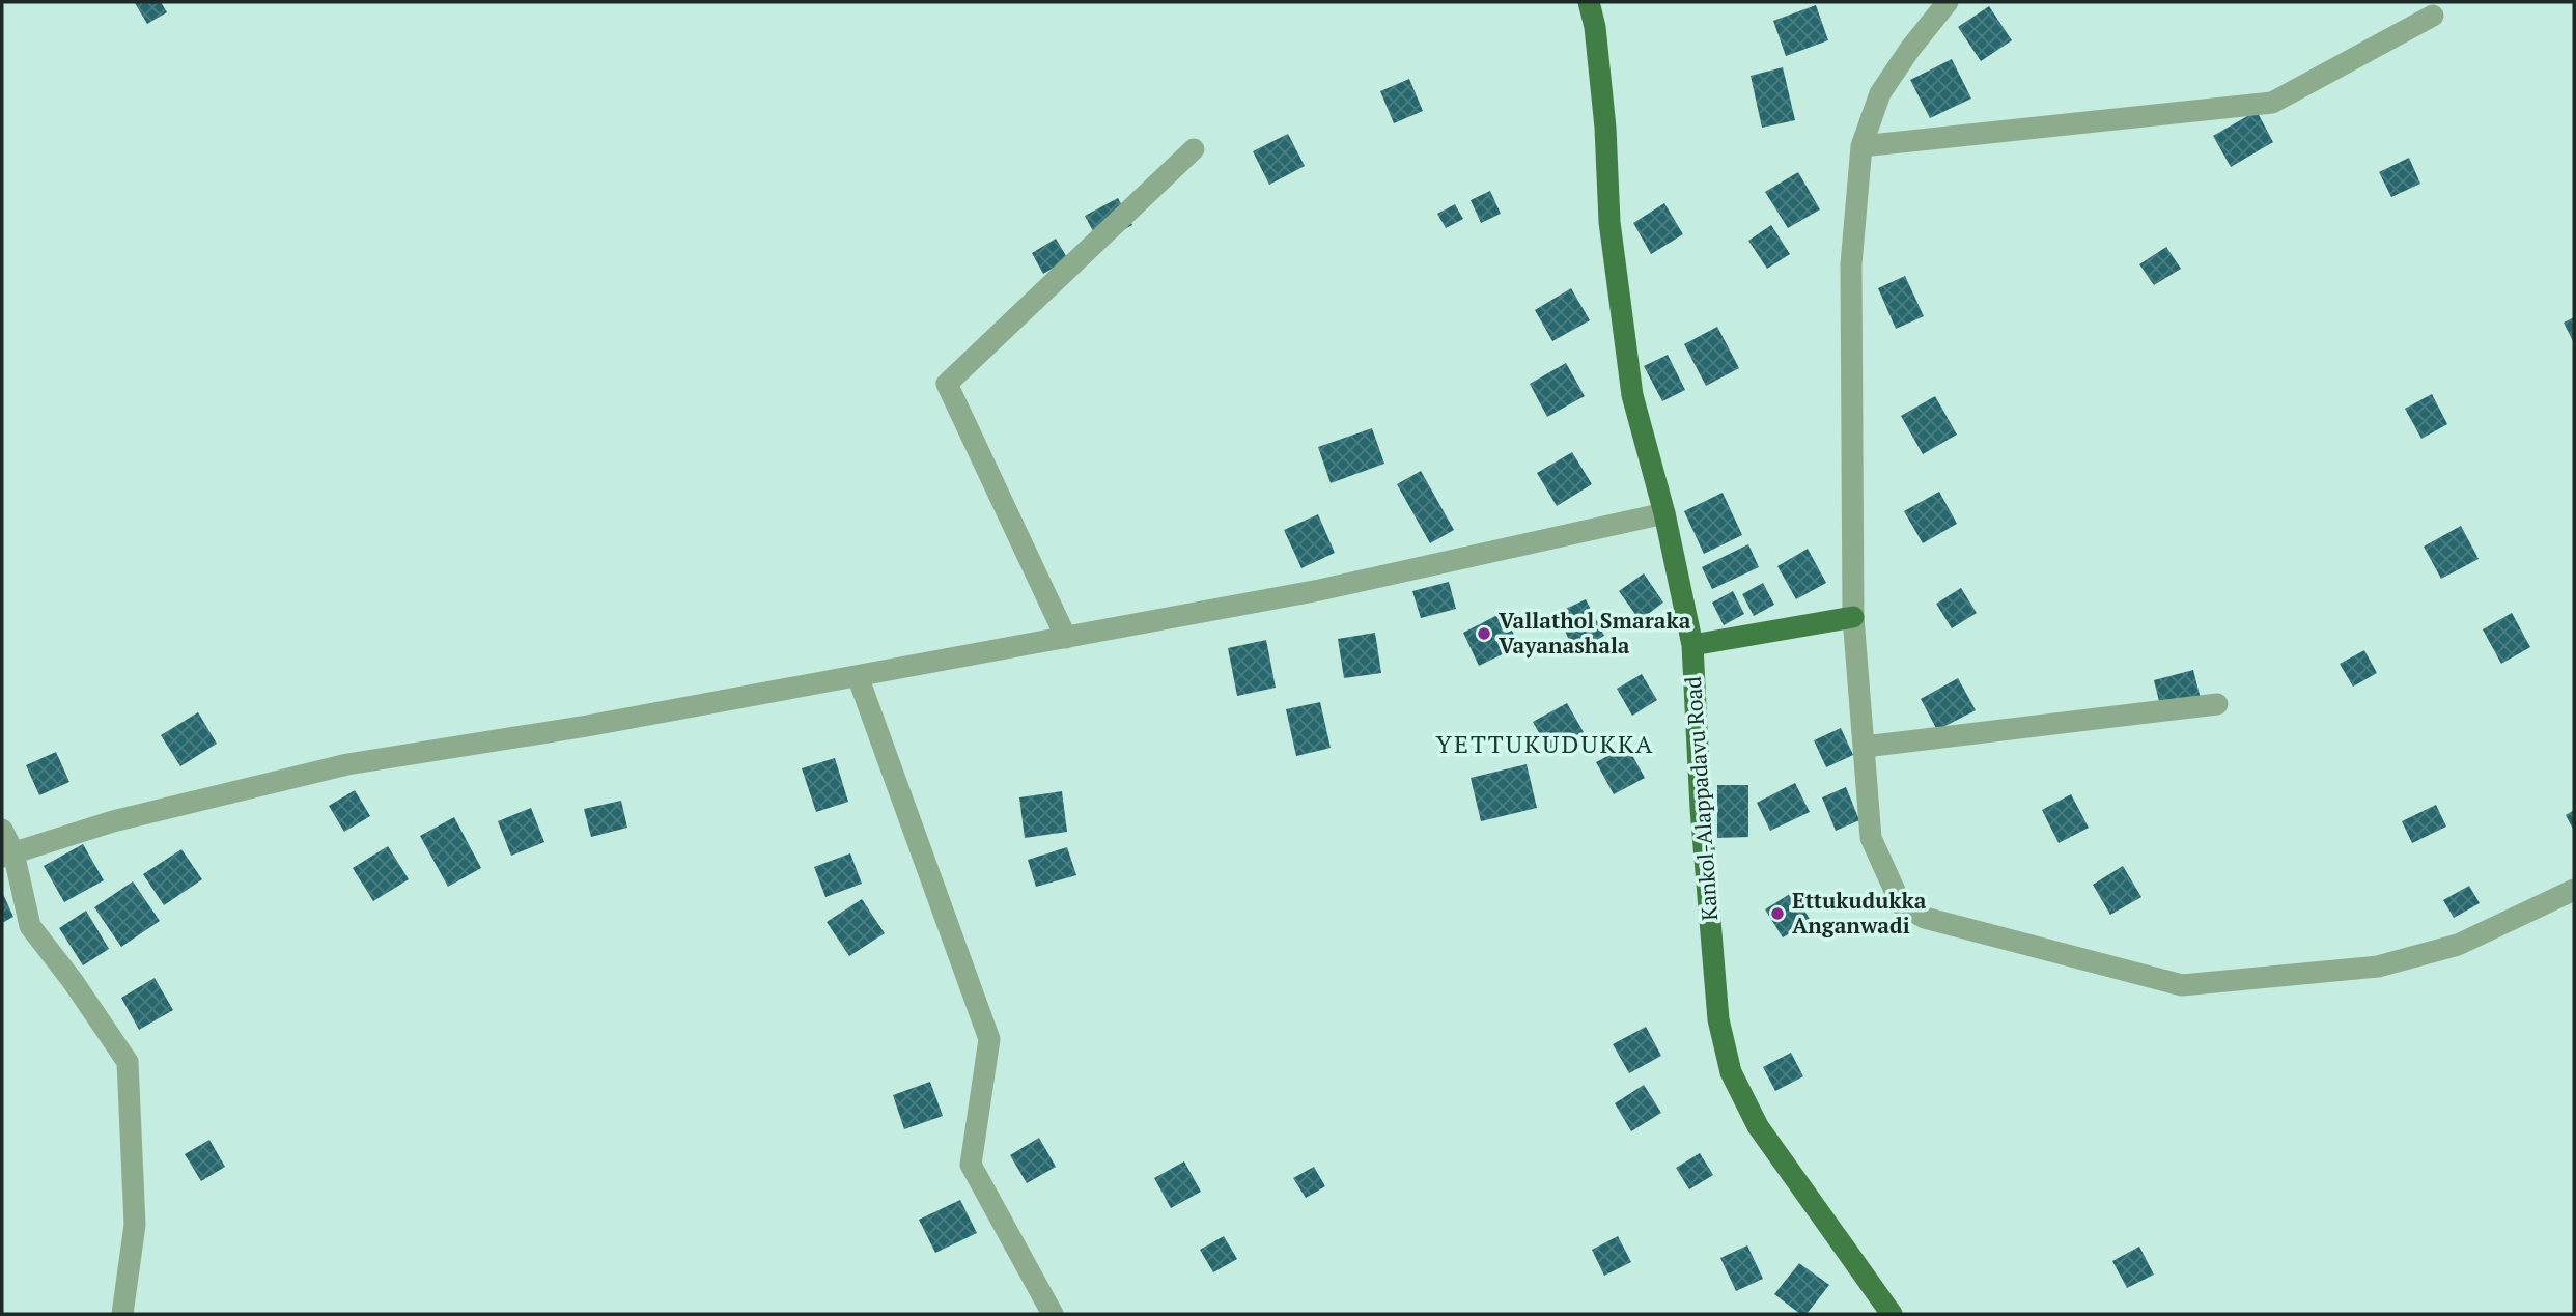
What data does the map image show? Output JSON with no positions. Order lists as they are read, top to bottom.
{
  "streets": {
    "main road": ["Kankol-Alappadavu Road"]
  },
  "districts": ["YETTUKUDUKKA"],
  "places": ["Vallathol Smaraka Vayanashala", "Ettukudukka Anganwadi"]
}
